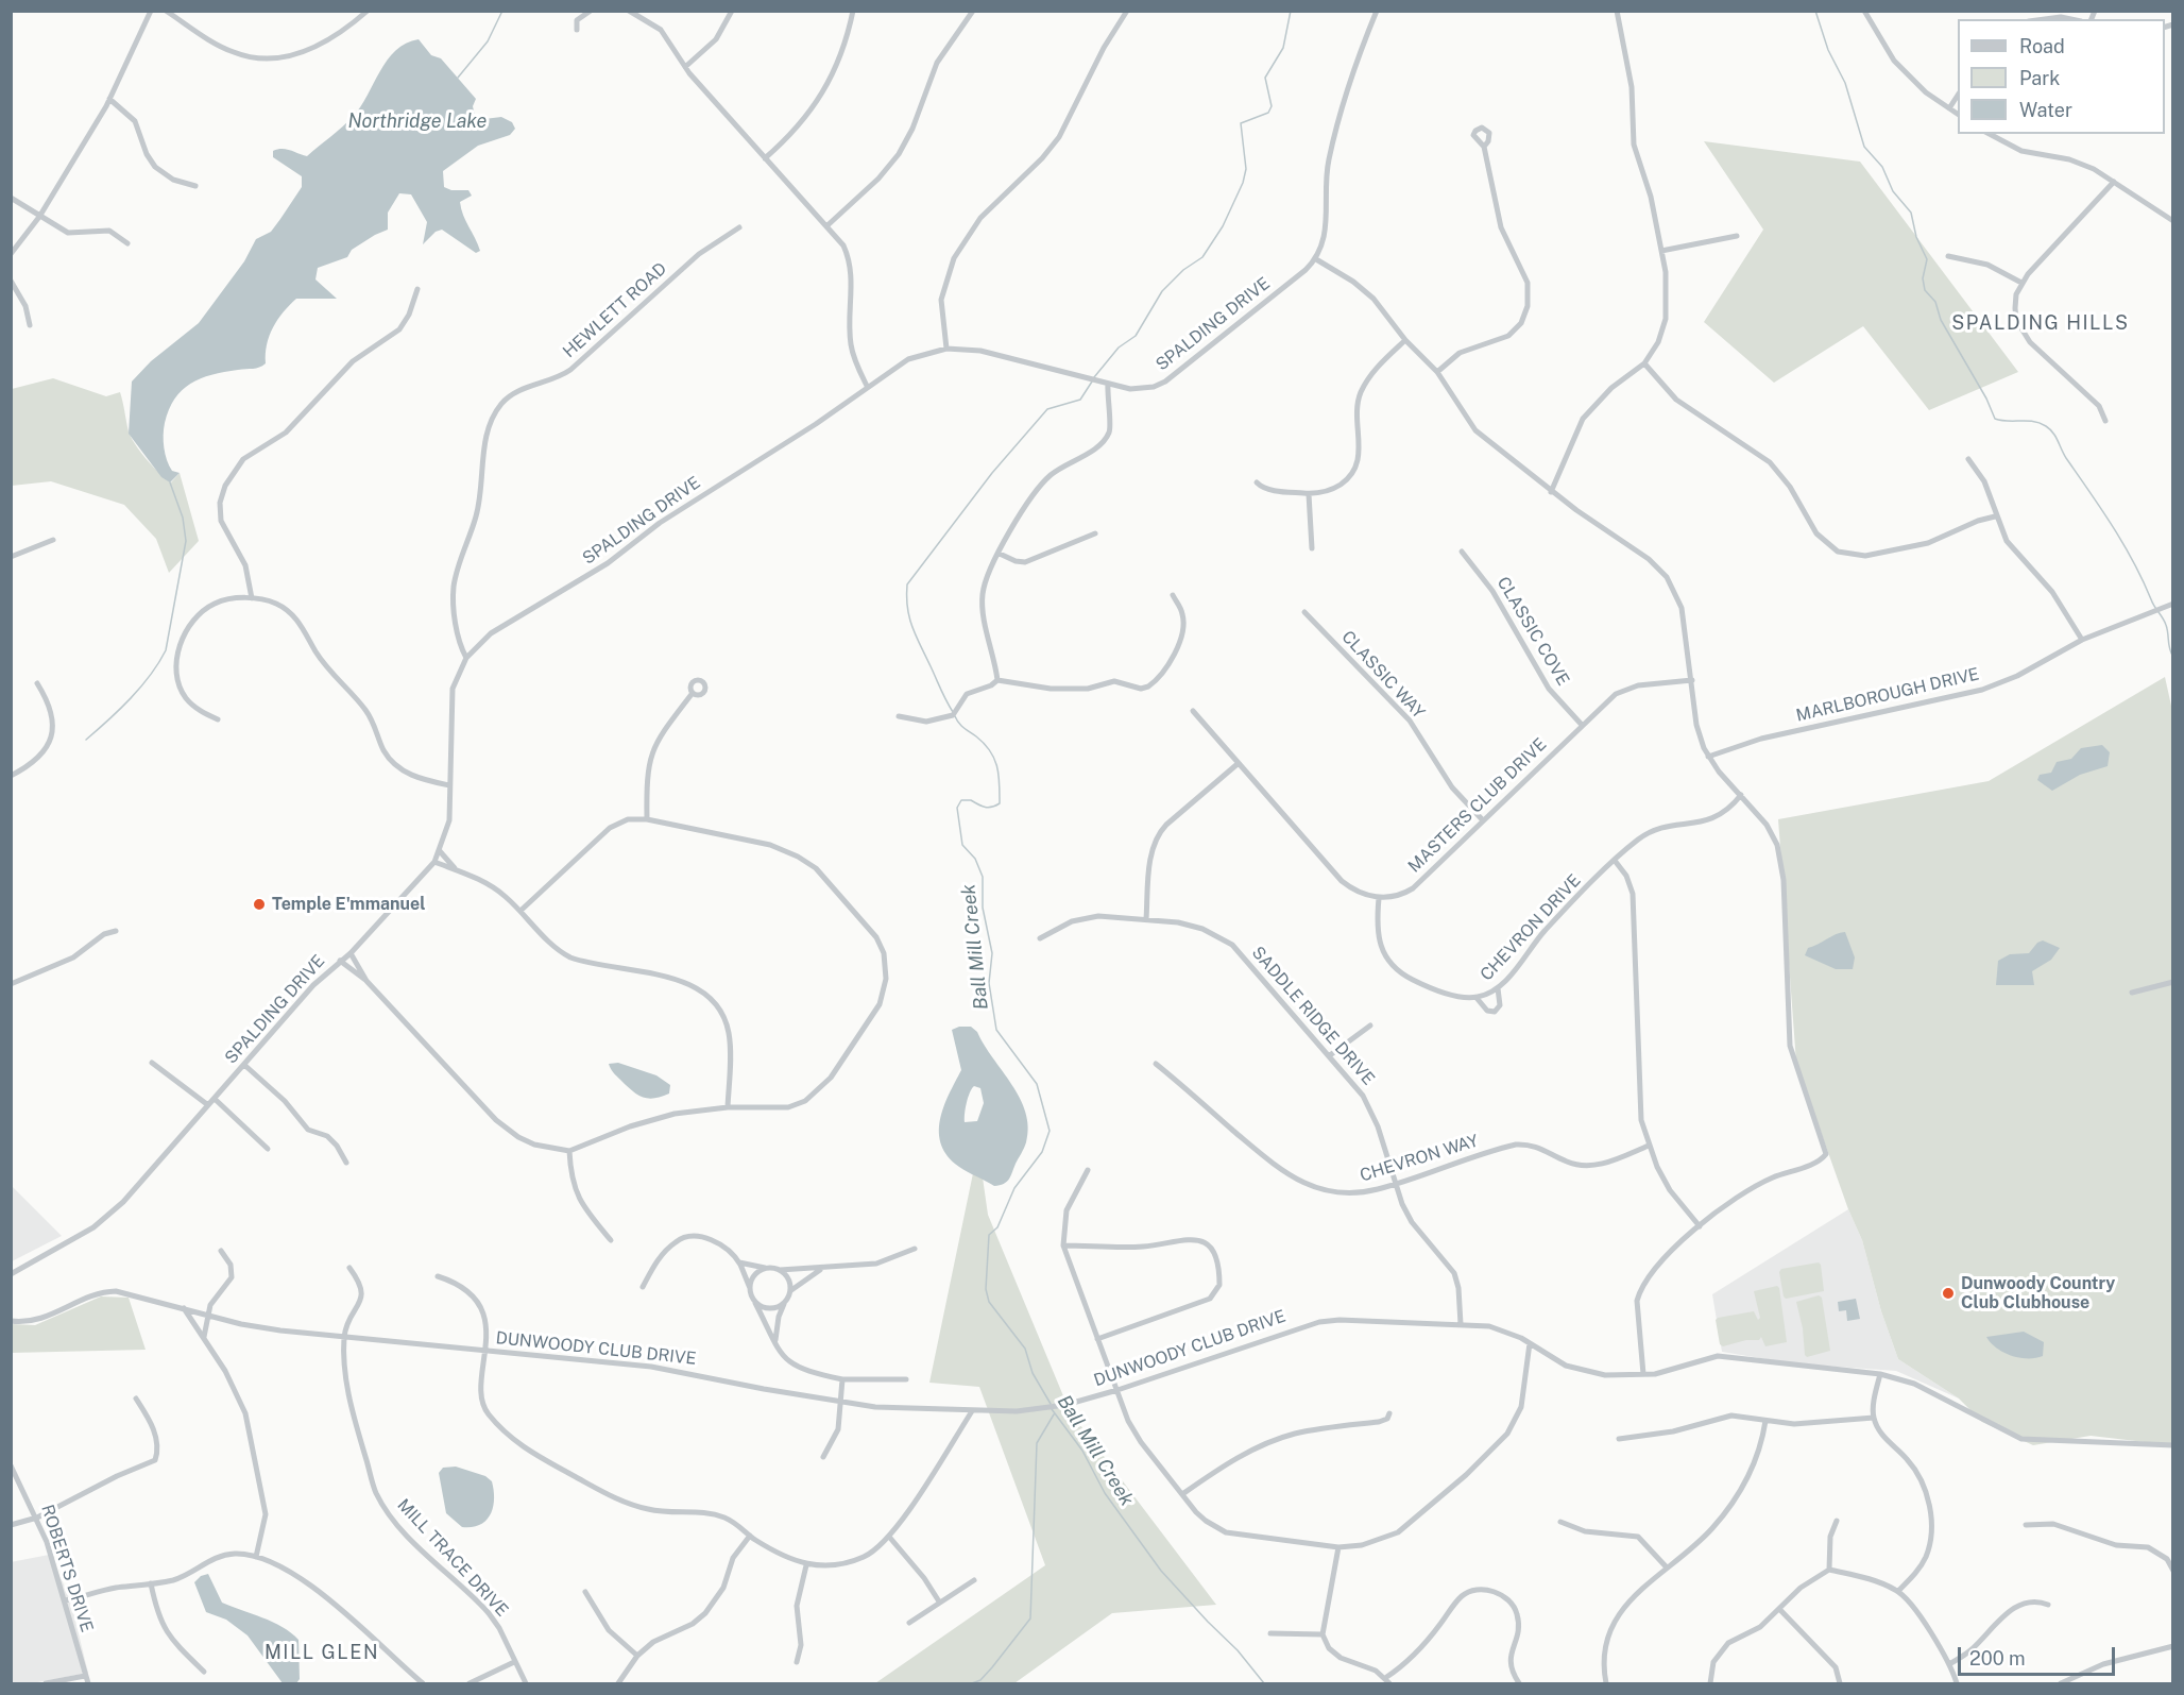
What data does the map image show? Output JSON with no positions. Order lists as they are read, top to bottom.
{
  "streets": {
    "street": [
      "HEWLETT ROAD",
      "SPALDING DRIVE",
      "CLASSIC COVE",
      "CLASSIC WAY",
      "MARLBOROUGH DRIVE",
      "MASTERS CLUB DRIVE",
      "CHEVRON DRIVE",
      "SADDLE RIDGE DRIVE",
      "CHEVRON WAY",
      "DUNWOODY CLUB DRIVE",
      "MILL TRACE DRIVE",
      "ROBERTS DRIVE"
    ]
  },
  "crossings": [
    ["HEWLETT ROAD", "SPALDING DRIVE"],
    ["CLASSIC COVE", "MASTERS CLUB DRIVE"],
    ["CLASSIC WAY", "MASTERS CLUB DRIVE"],
    ["MASTERS CLUB DRIVE", "CHEVRON DRIVE"],
    ["SADDLE RIDGE DRIVE", "CHEVRON WAY"],
    ["SADDLE RIDGE DRIVE", "DUNWOODY CLUB DRIVE"],
    ["DUNWOODY CLUB DRIVE", "MILL TRACE DRIVE"]
  ],
  "districts": ["SPALDING HILLS", "MILL GLEN"],
  "water": ["Northridge Lake", "Ball Mill Creek"],
  "places": ["Temple E'mmanuel", "Dunwoody Country Club Clubhouse"],
  "legend": ["Road", "Park", "Water"],
  "scale_bar": "200 m"
}
